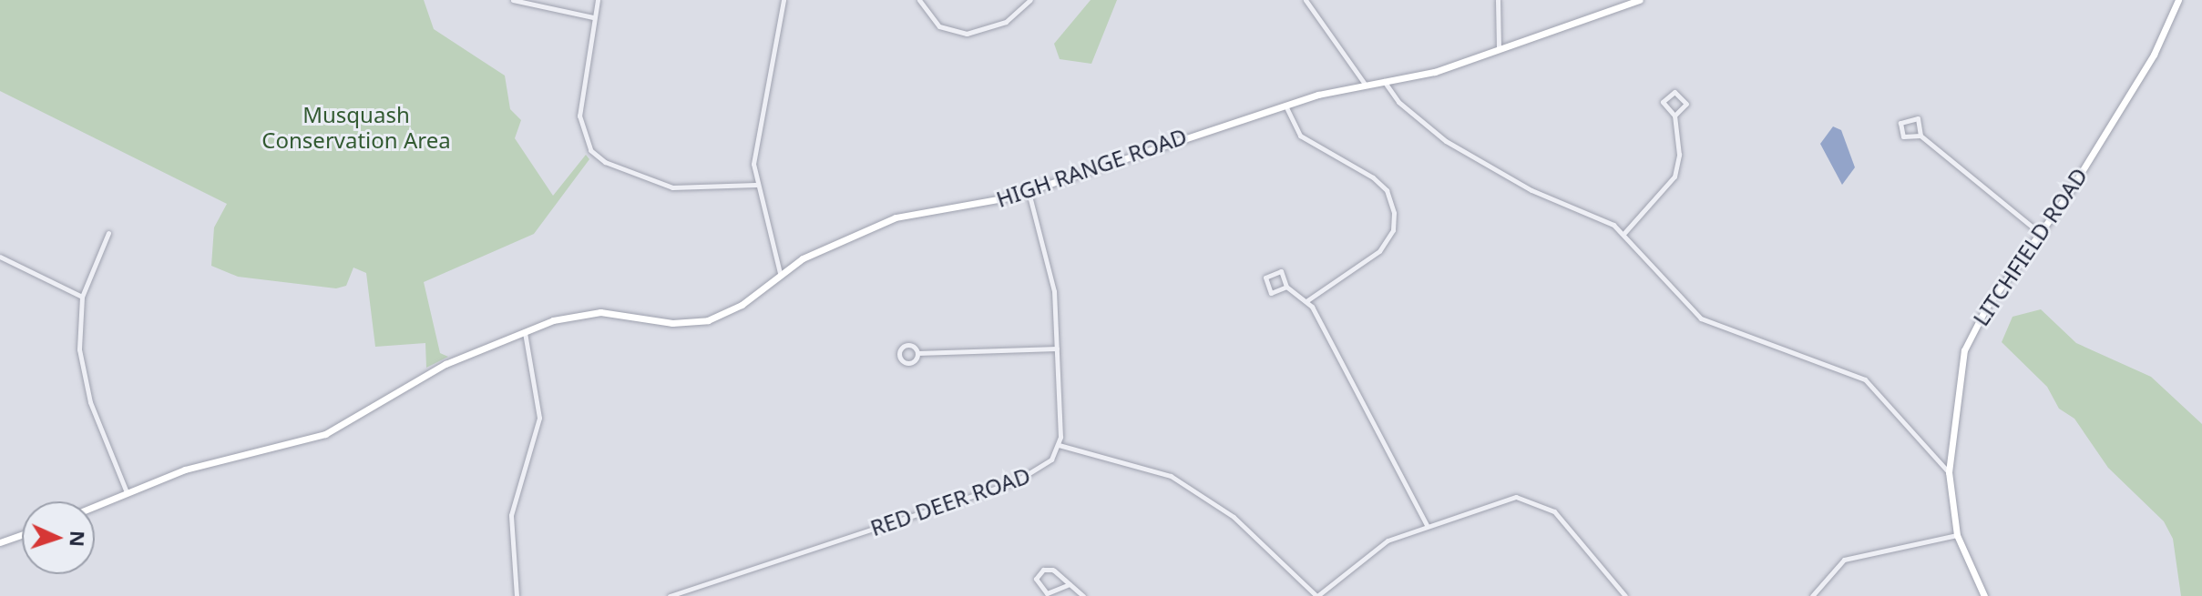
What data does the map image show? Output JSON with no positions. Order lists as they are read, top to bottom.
{
  "streets": {
    "street": ["HIGH RANGE ROAD", "LITCHFIELD ROAD", "RED DEER ROAD"]
  },
  "parks": ["Musquash Conservation Area"],
  "north": "right"
}
